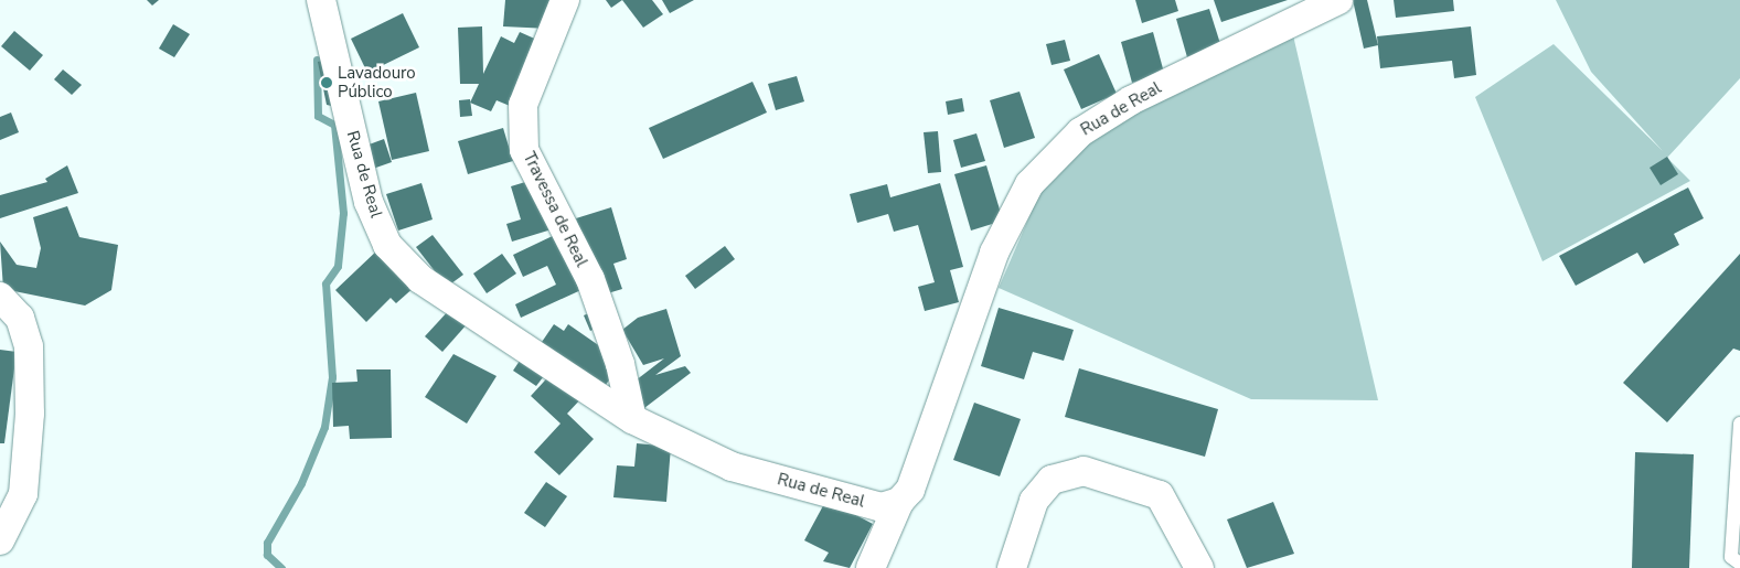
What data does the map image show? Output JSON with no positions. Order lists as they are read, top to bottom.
{
  "streets": {
    "street": ["Rua de Real", "Travessa de Real"]
  },
  "crossings": [
    ["Rua de Real", "Travessa de Real"]
  ],
  "places": ["Lavadouro Público"]
}
